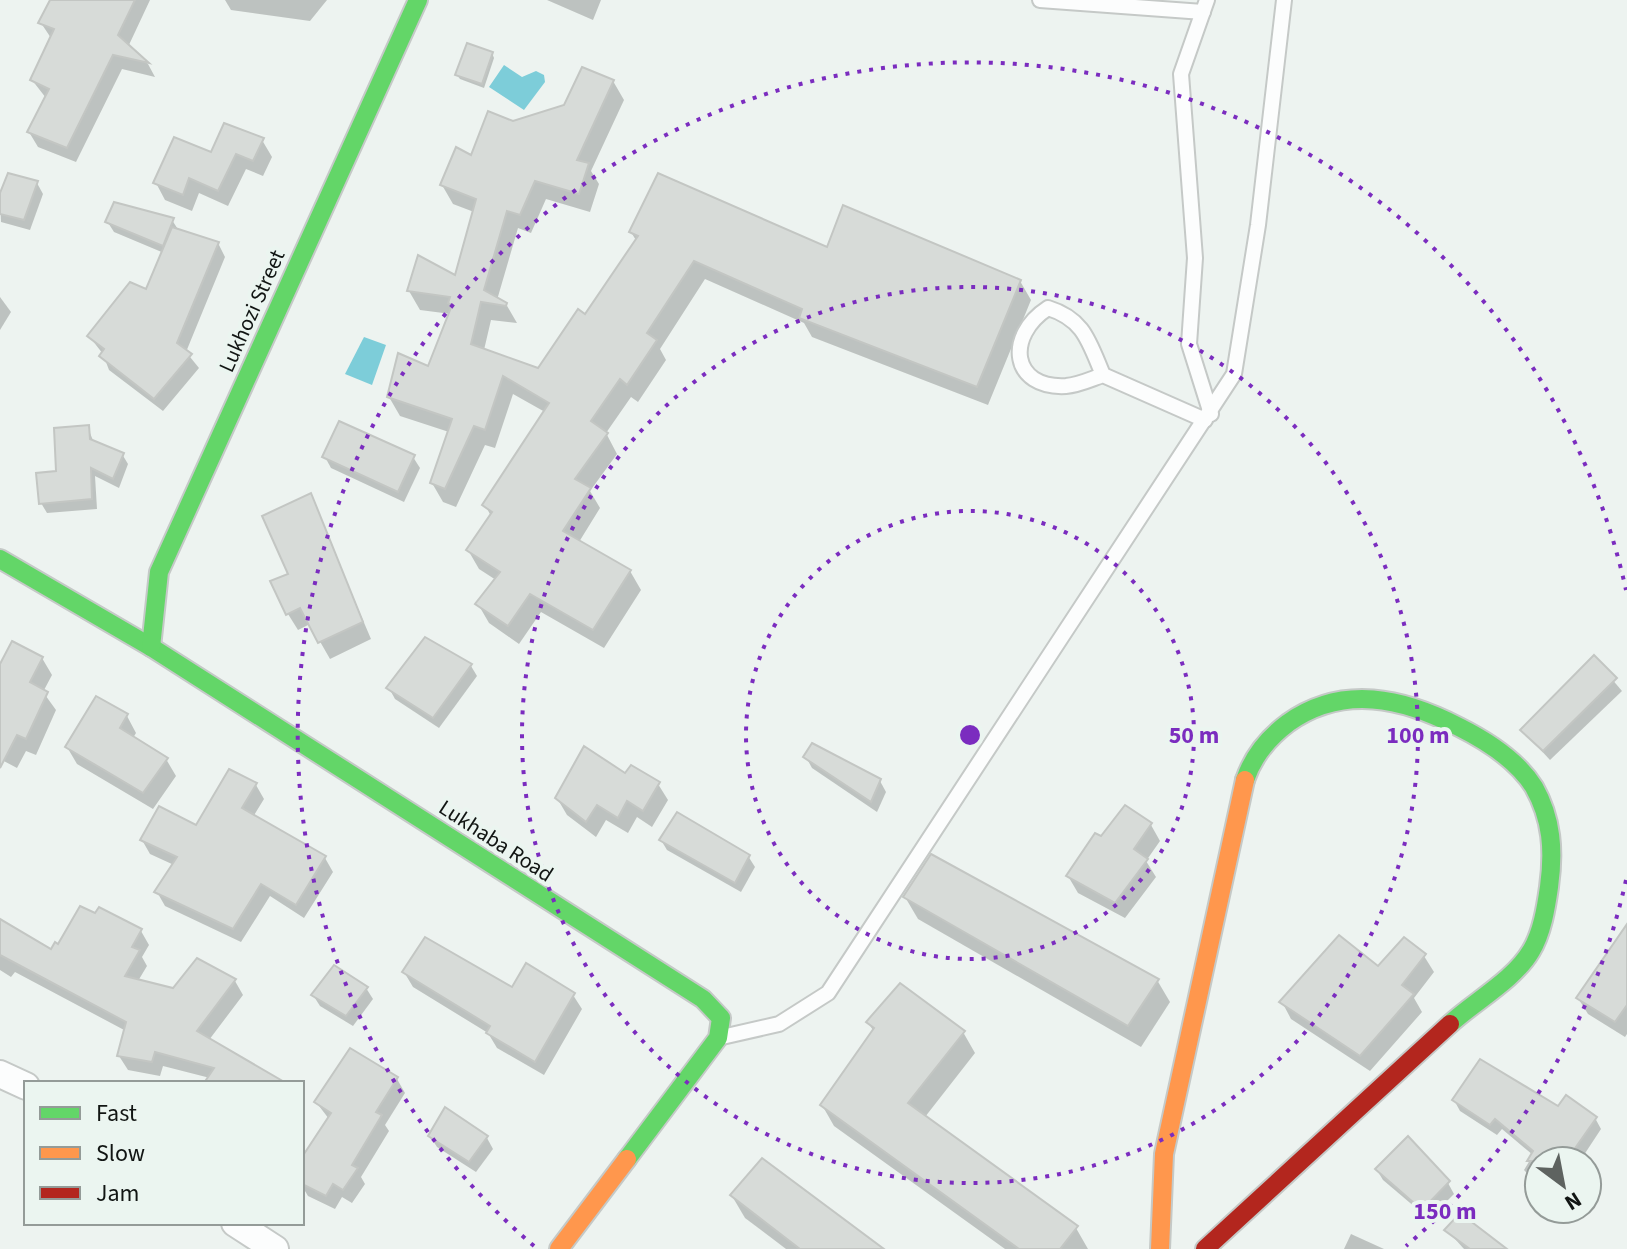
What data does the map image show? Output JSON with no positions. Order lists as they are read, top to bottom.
{
  "streets": {
    "street": ["Lukhozi Street", "Lukhaba Road"]
  },
  "crossings": [
    ["Lukhozi Street", "Lukhaba Road"]
  ],
  "legend": ["Fast", "Slow", "Jam"],
  "north": "bottom right",
  "rings": ["50 m", "100 m", "150 m"]
}
